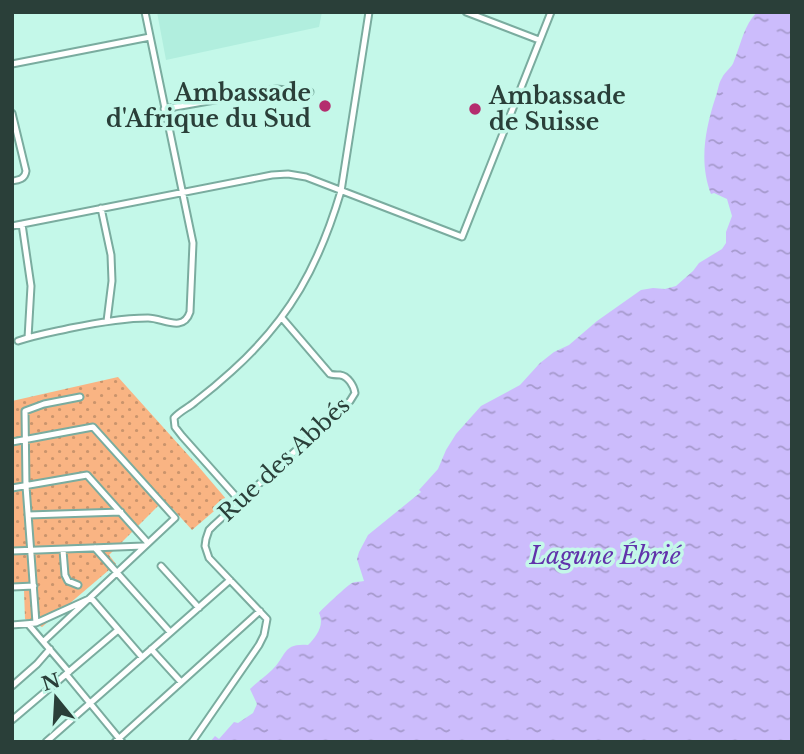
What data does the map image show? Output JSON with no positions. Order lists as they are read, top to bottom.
{
  "streets": {
    "street": ["Rue des Abbés"]
  },
  "water": ["Lagune Ébrié"],
  "places": ["Ambassade d'Afrique du Sud", "Ambassade de Suisse"],
  "north": "top"
}
